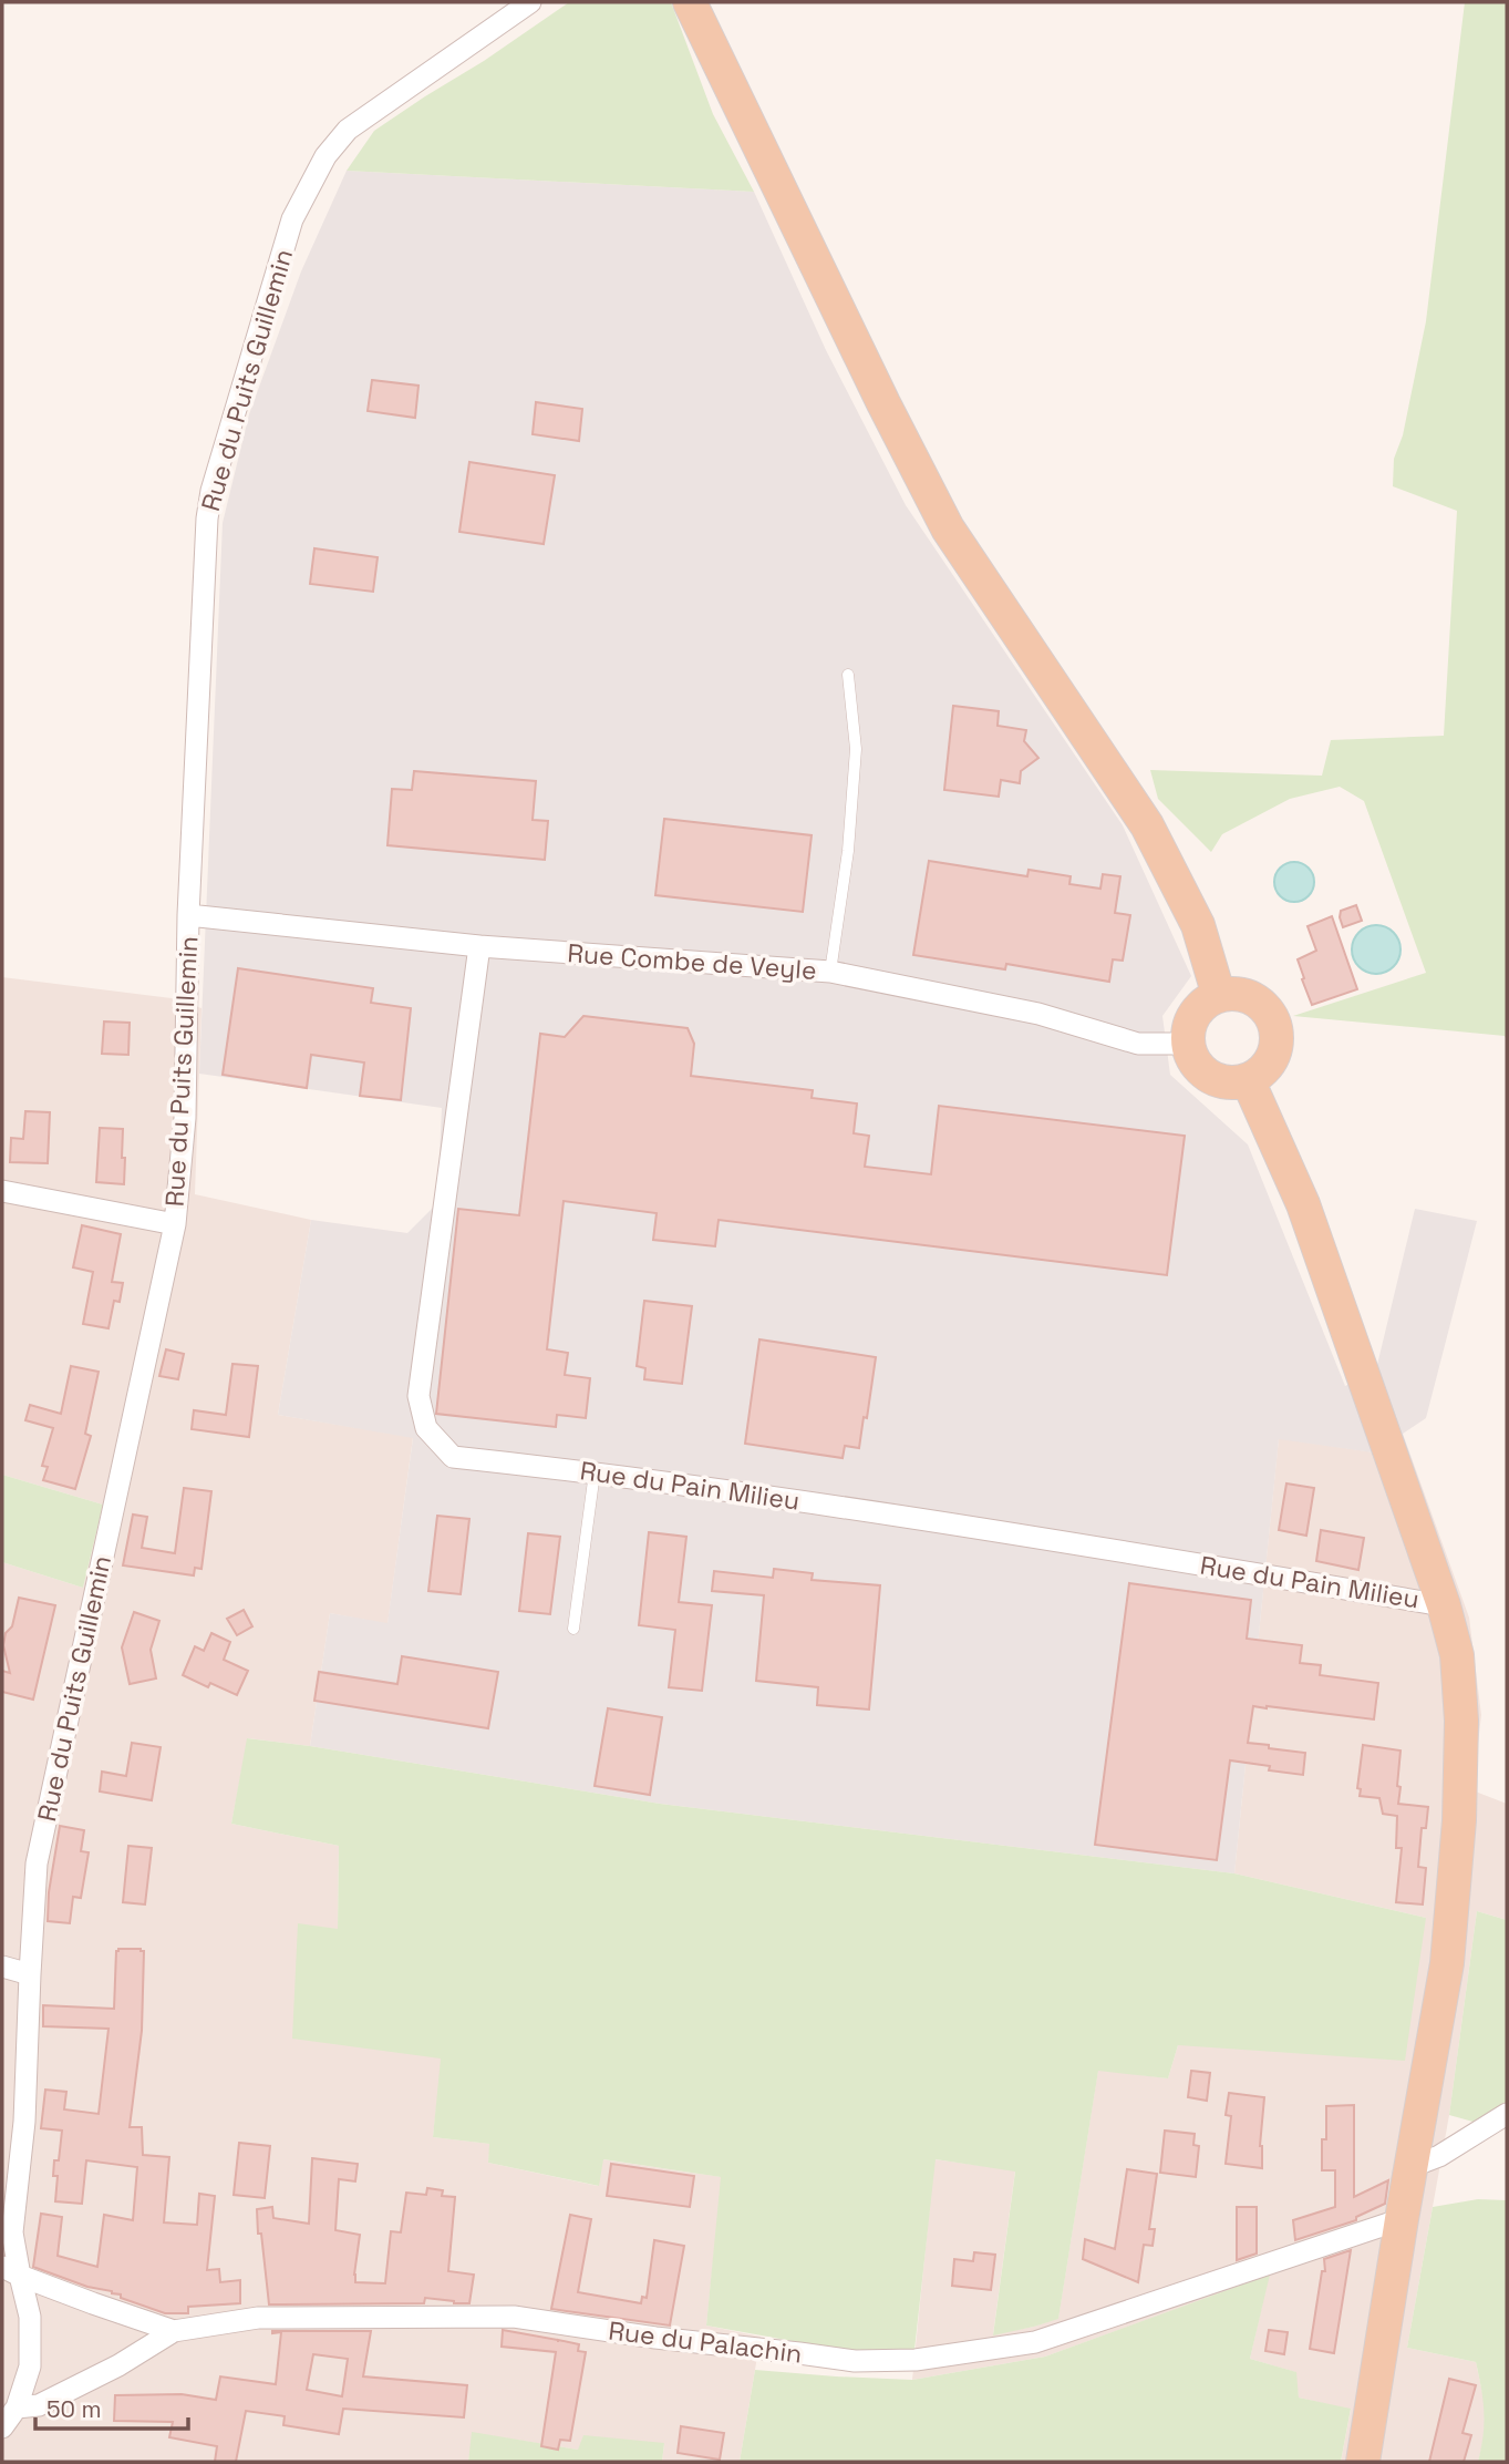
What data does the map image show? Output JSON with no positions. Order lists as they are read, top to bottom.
{
  "streets": {
    "street": [
      "Rue du Puits Guillemin",
      "Rue Combe de Veyle",
      "Rue du Pain Milieu",
      "Rue du Palachin"
    ]
  },
  "crossings": [
    ["Rue du Puits Guillemin", "Rue Combe de Veyle"],
    ["Rue du Puits Guillemin", "Rue du Palachin"],
    ["Rue Combe de Veyle", "Rue du Pain Milieu"]
  ],
  "scale_bar": "50 m"
}
